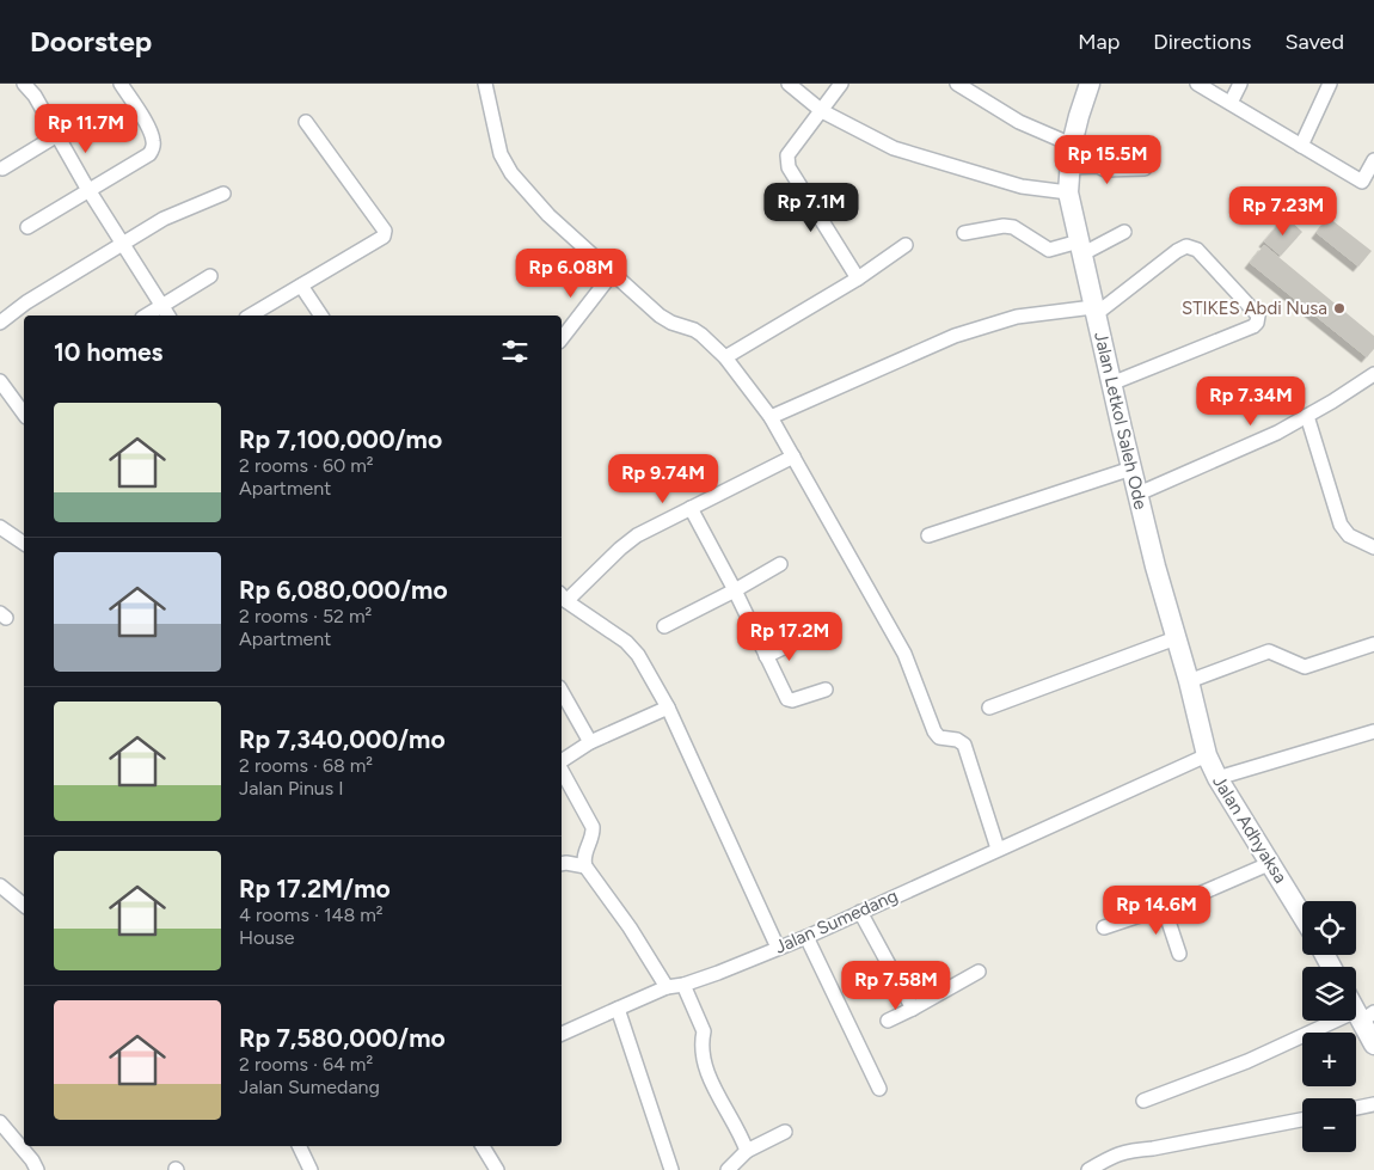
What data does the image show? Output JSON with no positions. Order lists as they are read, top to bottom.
{
  "streets": {
    "street": ["Jalan Letkol Saleh Ode", "Jalan Adhyaksa", "Jalan Sumedang"]
  },
  "crossings": [
    ["Jalan Letkol Saleh Ode", "Jalan Adhyaksa"],
    ["Jalan Letkol Saleh Ode", "Jalan Sumedang"],
    ["Jalan Adhyaksa", "Jalan Sumedang"]
  ],
  "places": ["STIKES Abdi Nusa"],
  "page": {
    "header": "Doorstep",
    "nav": ["Map", "Directions", "Saved"],
    "price": [
      "Rp 11.7M",
      "Rp 15.5M",
      "Rp 7.1M",
      "Rp 7.23M",
      "Rp 6.08M",
      "Rp 7.34M",
      "Rp 9.74M",
      "Rp 17.2M",
      "Rp 14.6M",
      "Rp 7.58M"
    ],
    "heading": "10 homes",
    "list": [
      {
        "name": "Rp 7,100,000/mo",
        "note": "2 rooms · 60 m² · Apartment"
      },
      {
        "name": "Rp 6,080,000/mo",
        "note": "2 rooms · 52 m² · Apartment"
      },
      {
        "name": "Rp 7,340,000/mo",
        "note": "2 rooms · 68 m² · Jalan Pinus I"
      },
      {
        "name": "Rp 17.2M/mo",
        "note": "4 rooms · 148 m² · House"
      },
      {
        "name": "Rp 7,580,000/mo",
        "note": "2 rooms · 64 m² · Jalan Sumedang"
      }
    ],
    "map_buttons": ["+", "−"]
  }
}
